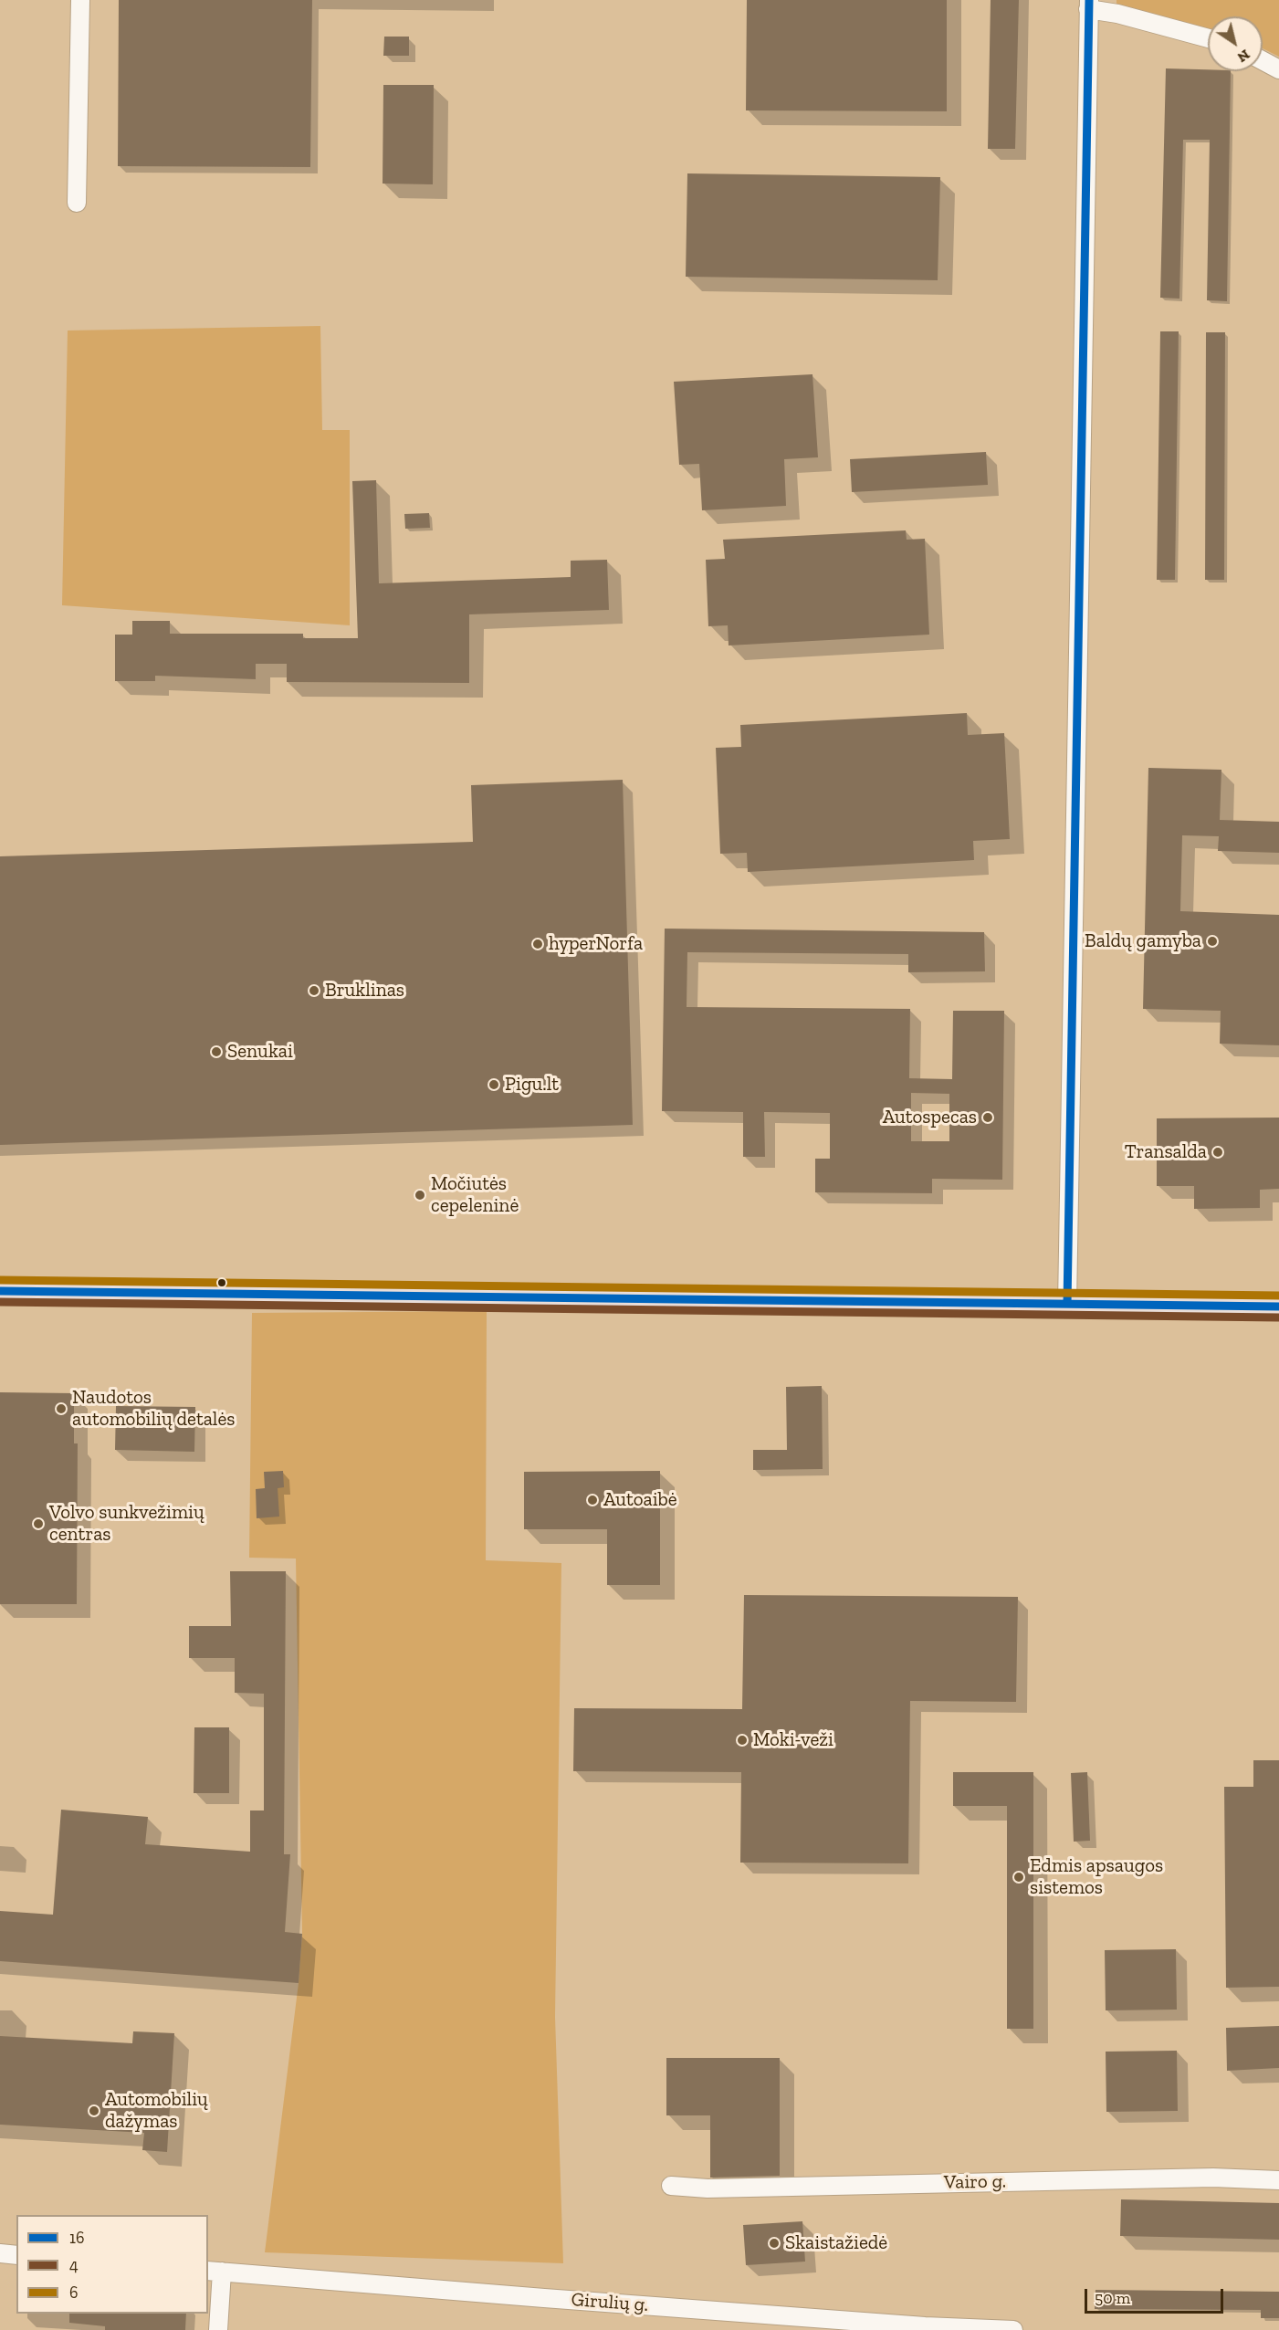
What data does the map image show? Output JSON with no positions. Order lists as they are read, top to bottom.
{
  "streets": {
    "street": ["Vairo g.", "Girulių g."]
  },
  "places": [
    "Baldų gamyba",
    "hyperNorfa",
    "Bruklinas",
    "Senukai",
    "Pigu.lt",
    "Autospecas",
    "Transalda",
    "Močiutės cepeleninė",
    "Naudotos automobilių detalės",
    "Autoaibė",
    "Volvo sunkvežimių centras",
    "Moki-veži",
    "Edmis apsaugos sistemos",
    "Automobilių dažymas",
    "Skaistažiedė"
  ],
  "lines": ["transit line 16", "transit line 6", "transit line 4"],
  "legend": ["16", "4", "6"],
  "scale_bar": "50 m",
  "north": "bottom right"
}
